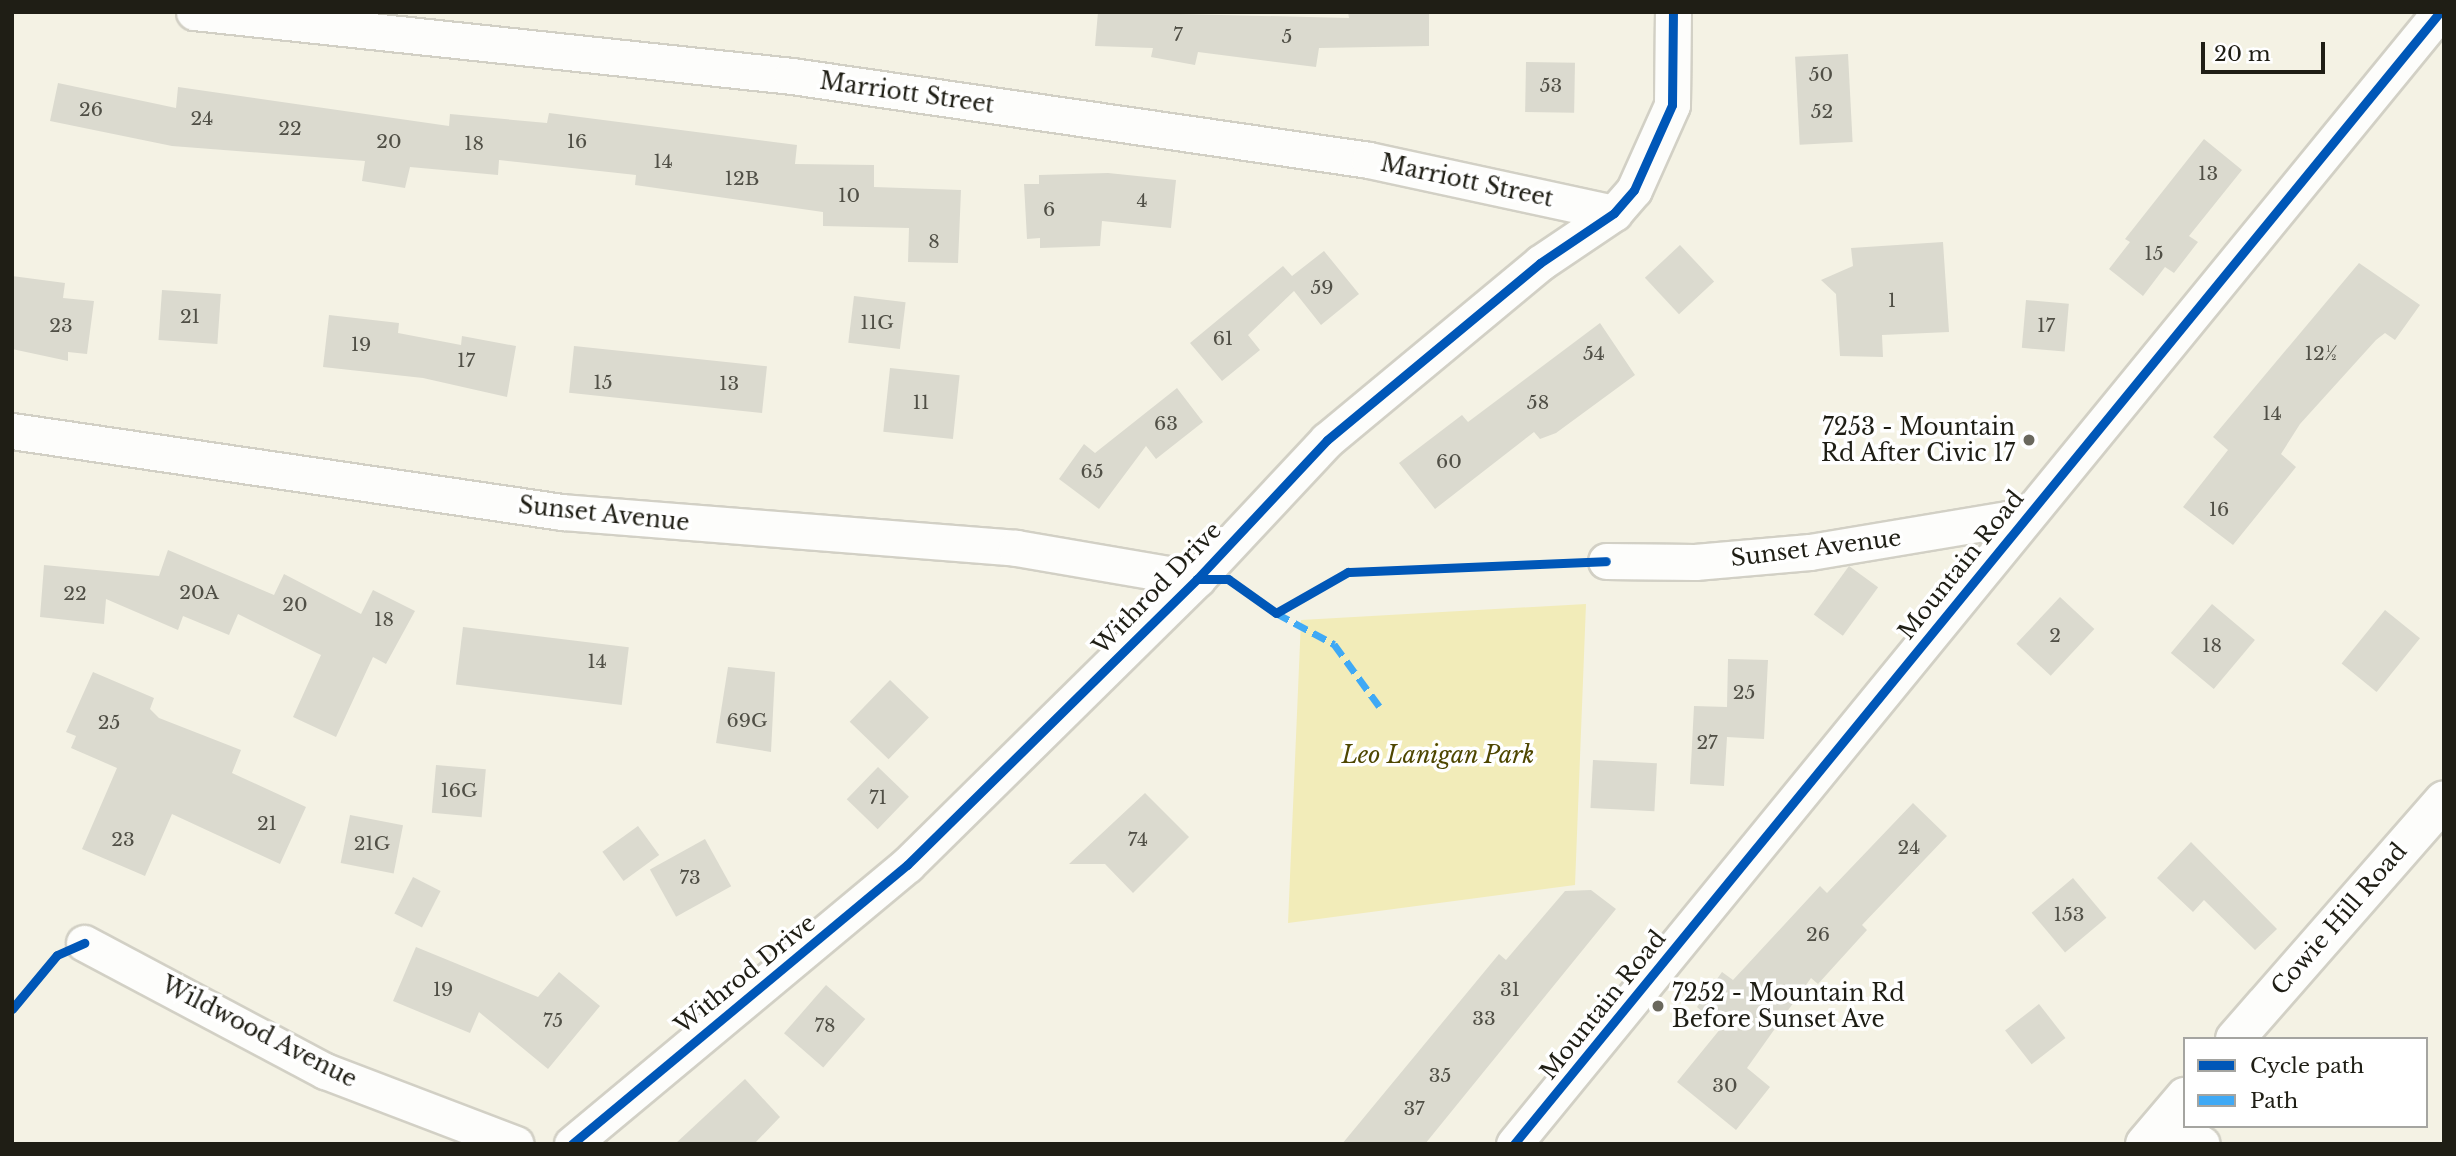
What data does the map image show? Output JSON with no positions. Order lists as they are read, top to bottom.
{
  "streets": {
    "street": [
      "Marriott Street",
      "Sunset Avenue",
      "Mountain Road",
      "Withrod Drive",
      "Cowie Hill Road",
      "Wildwood Avenue"
    ]
  },
  "crossings": [
    ["Marriott Street", "Withrod Drive"],
    ["Sunset Avenue", "Mountain Road"],
    ["Sunset Avenue", "Withrod Drive"]
  ],
  "parks": ["Leo Lanigan Park"],
  "places": ["7253 - Mountain Rd After Civic 17", "7252 - Mountain Rd Before Sunset Ave"],
  "house_numbers": [
    "7",
    "5",
    "50",
    "53",
    "26",
    "52",
    "24",
    "22",
    "20",
    "16",
    "18",
    "14",
    "13",
    "12B",
    "10",
    "4",
    "6",
    "8",
    "15",
    "59",
    "1",
    "21",
    "11G",
    "23",
    "17",
    "61",
    "19",
    "54",
    "12½",
    "17",
    "15",
    "13",
    "11",
    "58",
    "14",
    "63",
    "60",
    "65",
    "16",
    "20A",
    "22",
    "20",
    "18",
    "2",
    "18",
    "14",
    "25",
    "69G",
    "25",
    "27",
    "16G",
    "71",
    "21",
    "23",
    "74",
    "21G",
    "24",
    "73",
    "153",
    "26",
    "19",
    "31",
    "33",
    "75",
    "78",
    "35",
    "30",
    "37"
  ],
  "legend": ["Cycle path", "Path"],
  "scale_bar": "20 m"
}
